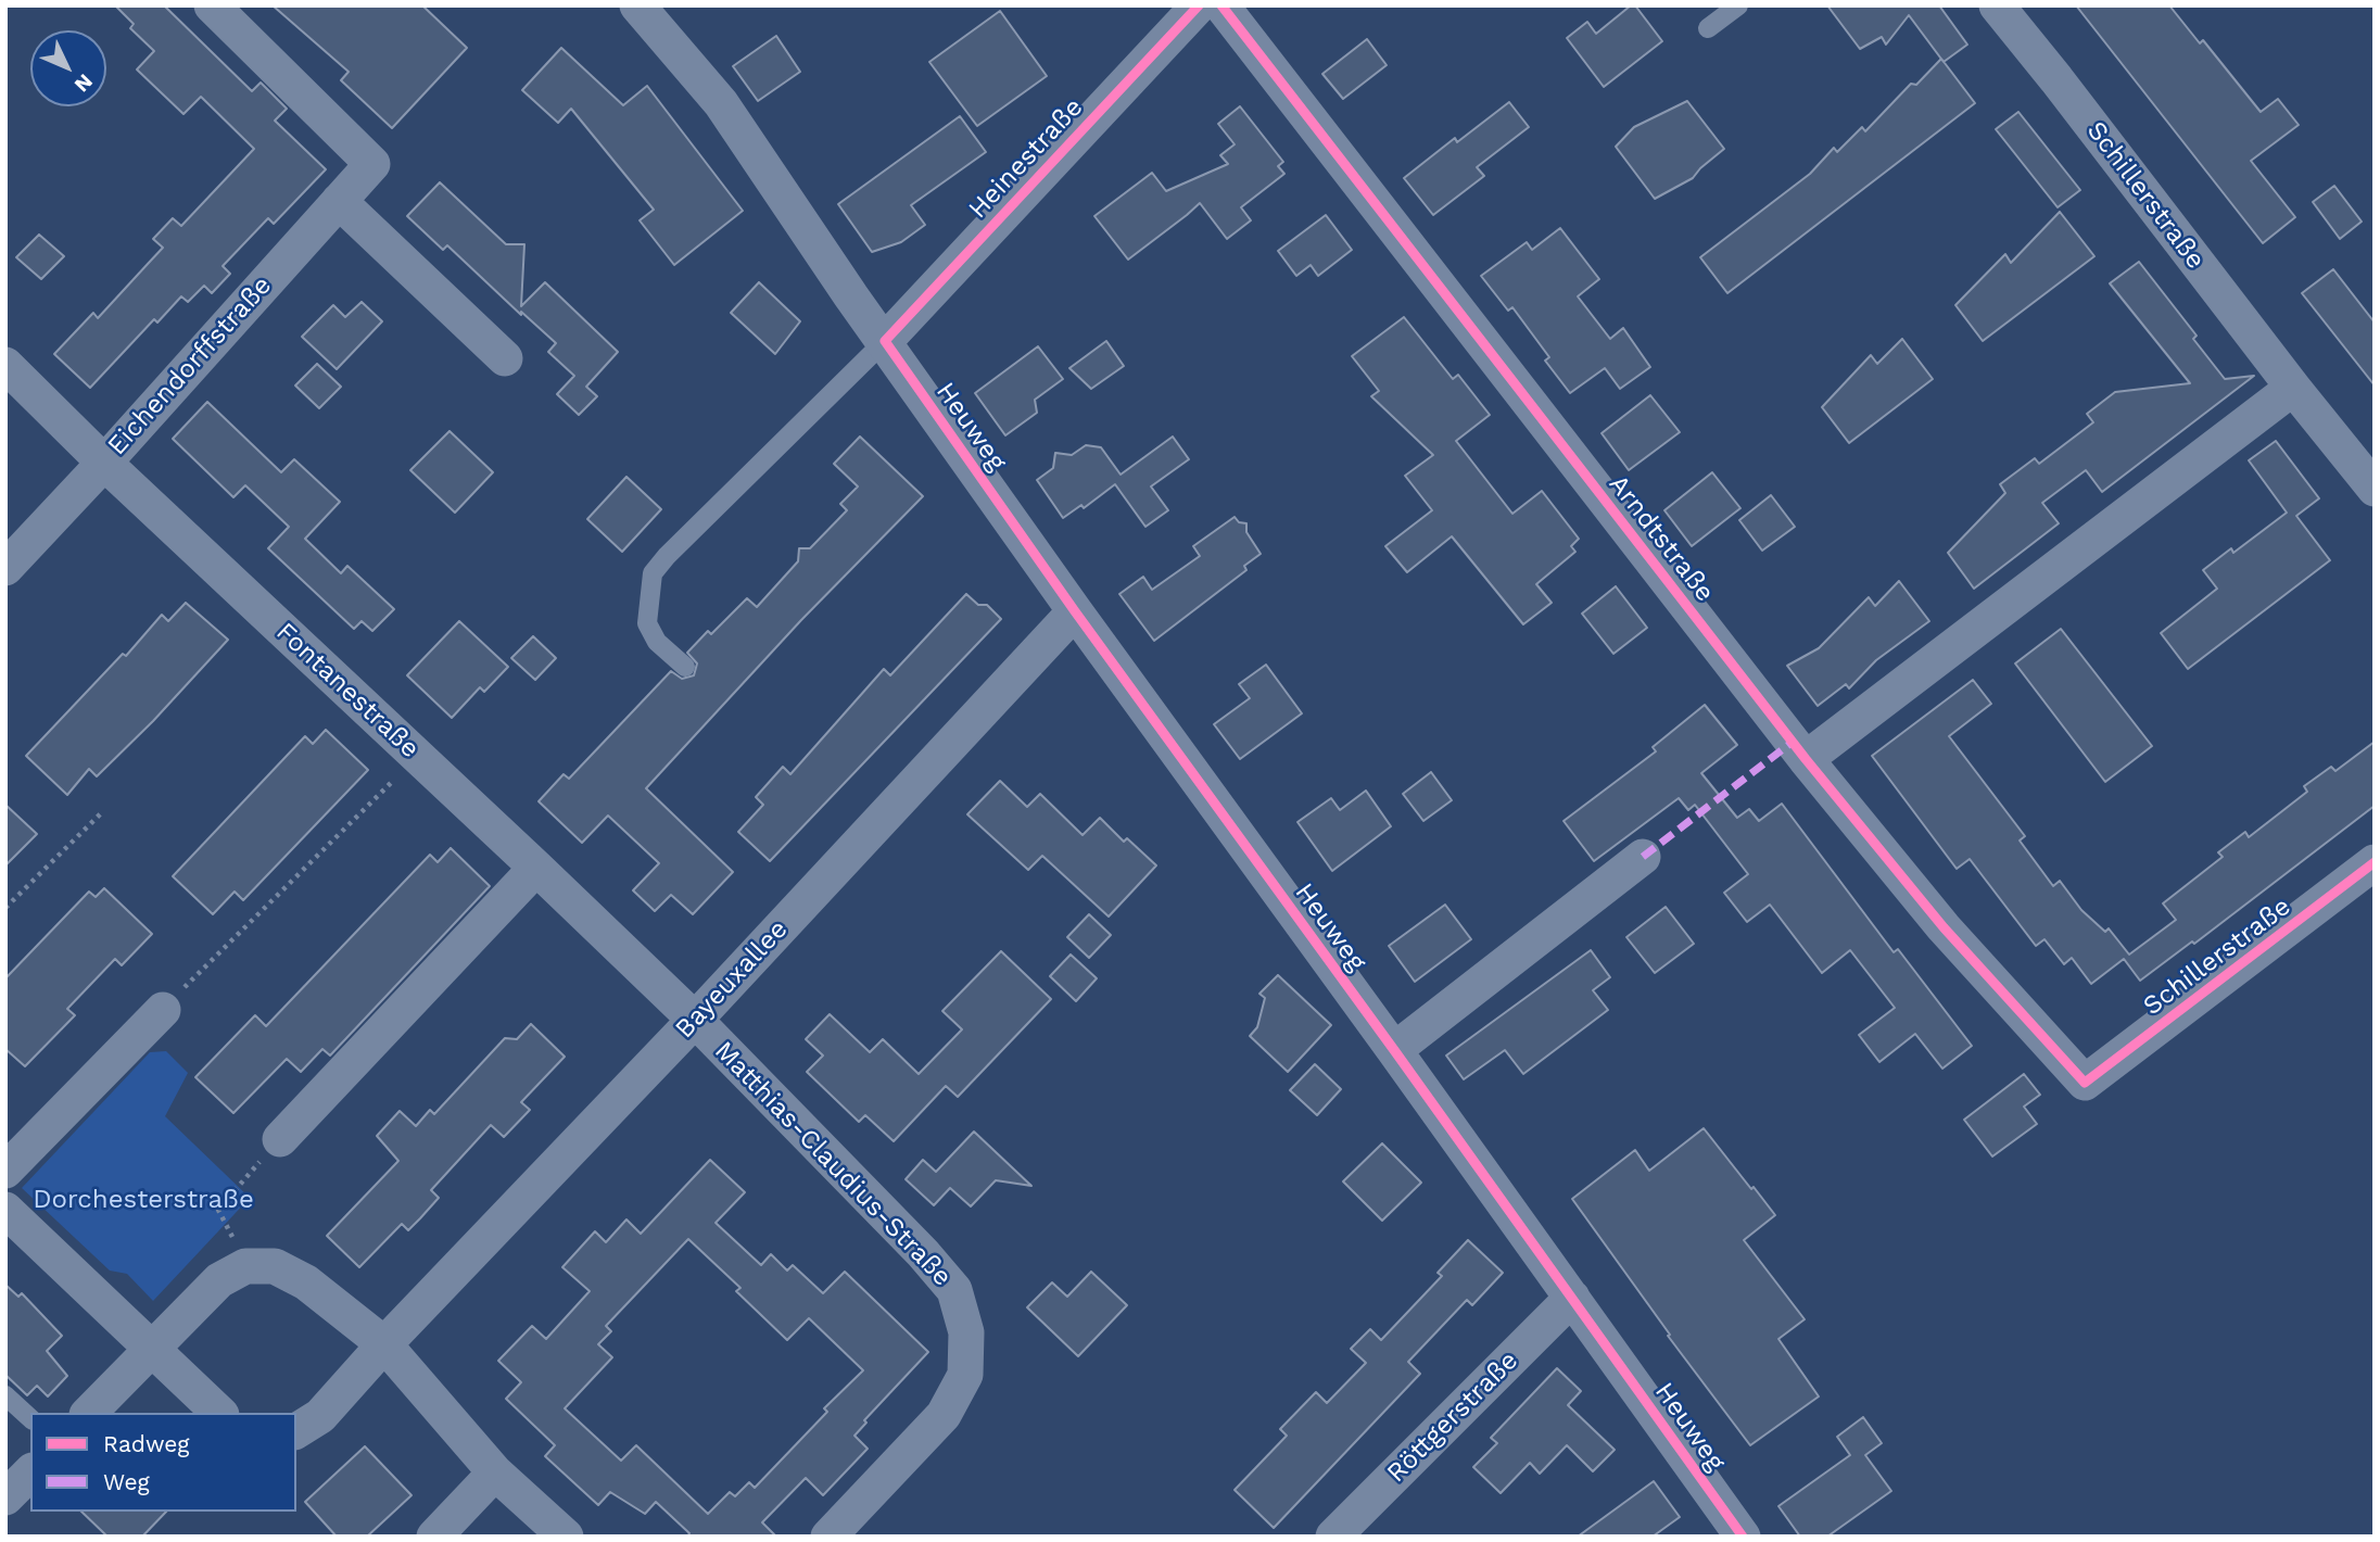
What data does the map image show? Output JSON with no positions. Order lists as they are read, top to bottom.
{
  "streets": {
    "street": [
      "Heinestraße",
      "Schillerstraße",
      "Eichendorffstraße",
      "Heuweg",
      "Arndtstraße",
      "Fontanestraße",
      "Bayeuxallee",
      "Matthias-Claudius-Straße",
      "Röttgerstraße"
    ]
  },
  "crossings": [
    ["Heinestraße", "Heuweg"],
    ["Schillerstraße", "Arndtstraße"],
    ["Eichendorffstraße", "Fontanestraße"],
    ["Heuweg", "Bayeuxallee"],
    ["Heuweg", "Röttgerstraße"],
    ["Fontanestraße", "Bayeuxallee"],
    ["Fontanestraße", "Matthias-Claudius-Straße"],
    ["Bayeuxallee", "Matthias-Claudius-Straße"]
  ],
  "parks": ["Dorchesterstraße"],
  "legend": ["Radweg", "Weg"],
  "north": "bottom right"
}
